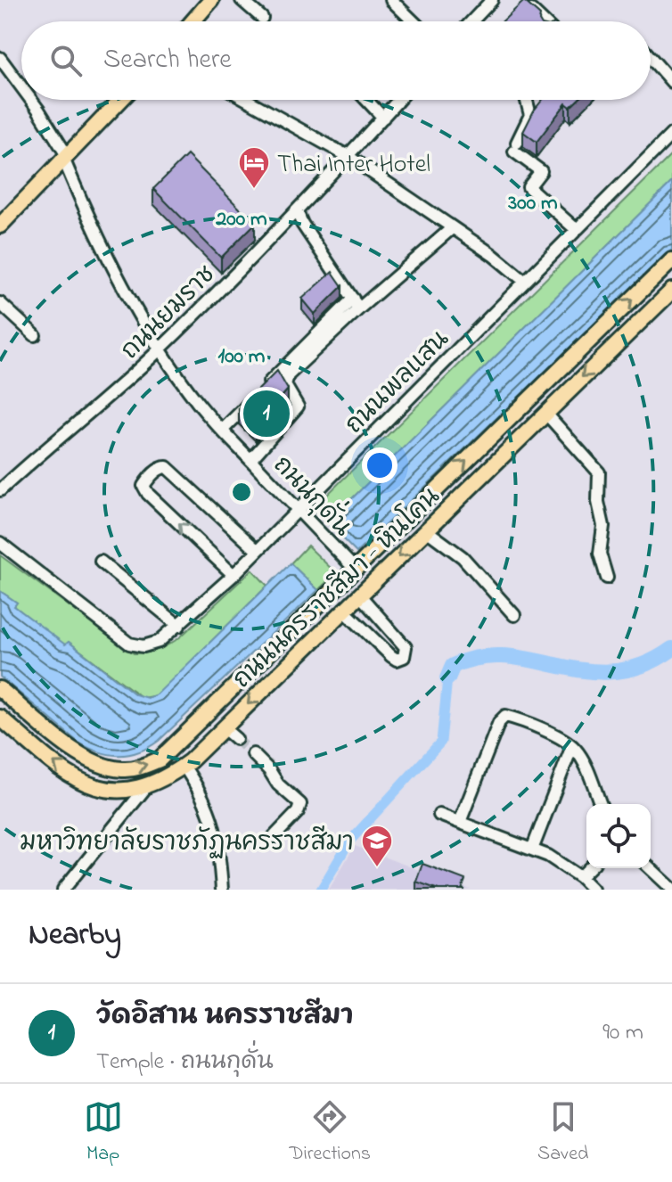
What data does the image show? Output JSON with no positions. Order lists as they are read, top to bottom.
{
  "streets": {
    "main road": ["ถนนนครราชสีมา - หินโคน"],
    "street": ["ถนนยมราช", "ถนนพลแสน", "ถนนกุดั่น"]
  },
  "crossings": [
    ["ถนนยมราช", "ถนนกุดั่น"],
    ["ถนนพลแสน", "ถนนกุดั่น"],
    ["ถนนกุดั่น", "ถนนนครราชสีมา - หินโคน"]
  ],
  "places": {
    "hotel": ["Thai Inter Hotel"],
    "school or university": ["มหาวิทยาลัยราชภัฏนครราชสีมา"]
  },
  "page": {
    "search": "Search here",
    "pins": "1",
    "heading": "Nearby",
    "list": [
      {
        "mark": "1",
        "name": "วัดอิสาน นครราชสีมา",
        "note": "Temple · ถนนกุดั่น",
        "value": "90 m"
      }
    ],
    "nav": ["Map", "Directions", "Saved"]
  },
  "rings": ["300 m", "200 m", "100 m"]
}
